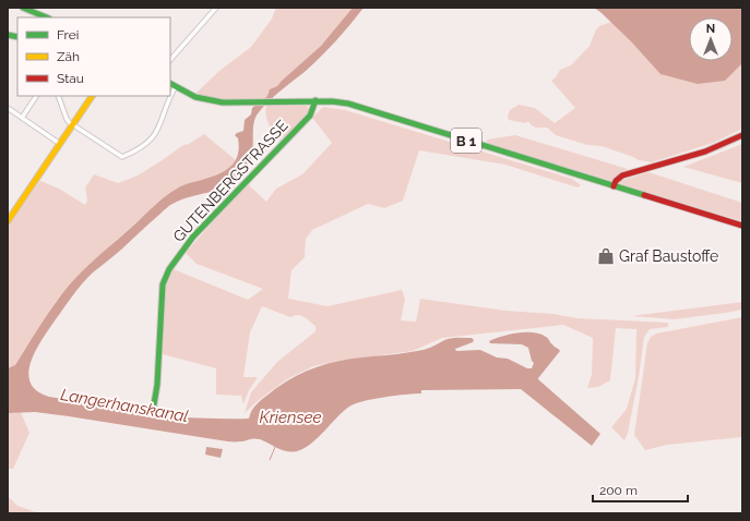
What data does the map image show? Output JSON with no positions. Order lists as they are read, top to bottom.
{
  "streets": {
    "main road": ["B 1", "GUTENBERGSTRASSE"]
  },
  "crossings": [
    ["B 1", "GUTENBERGSTRASSE"]
  ],
  "water": ["Langerhanskanal", "Kriensee"],
  "places": {
    "shop": ["Graf Baustoffe"]
  },
  "legend": ["Frei", "Zäh", "Stau"],
  "scale_bar": "200 m",
  "north": "top"
}
